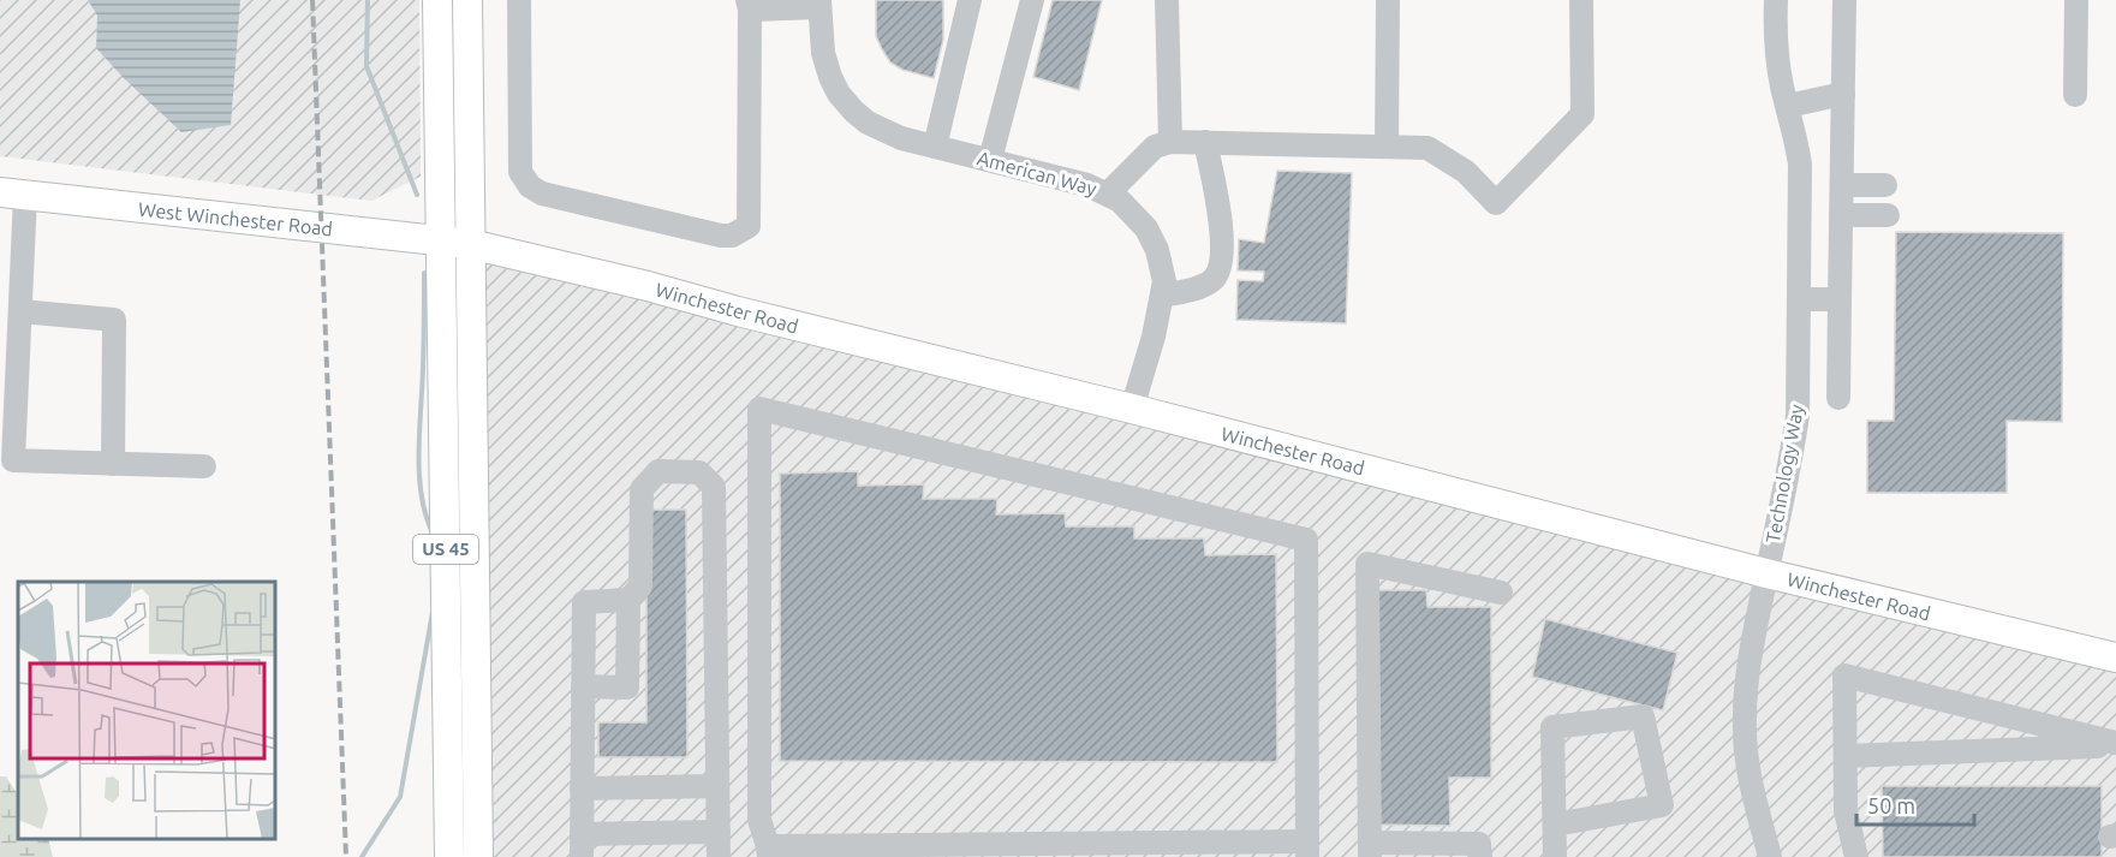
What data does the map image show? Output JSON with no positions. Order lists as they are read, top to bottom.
{
  "streets": {
    "main road": ["West Winchester Road", "Winchester Road", "US 45"],
    "street": ["American Way", "Technology Way"]
  },
  "crossings": [
    ["American Way", "Winchester Road"],
    ["West Winchester Road", "Winchester Road"],
    ["West Winchester Road", "US 45"],
    ["Winchester Road", "Technology Way"],
    ["Winchester Road", "US 45"]
  ],
  "scale_bar": "50 m"
}
